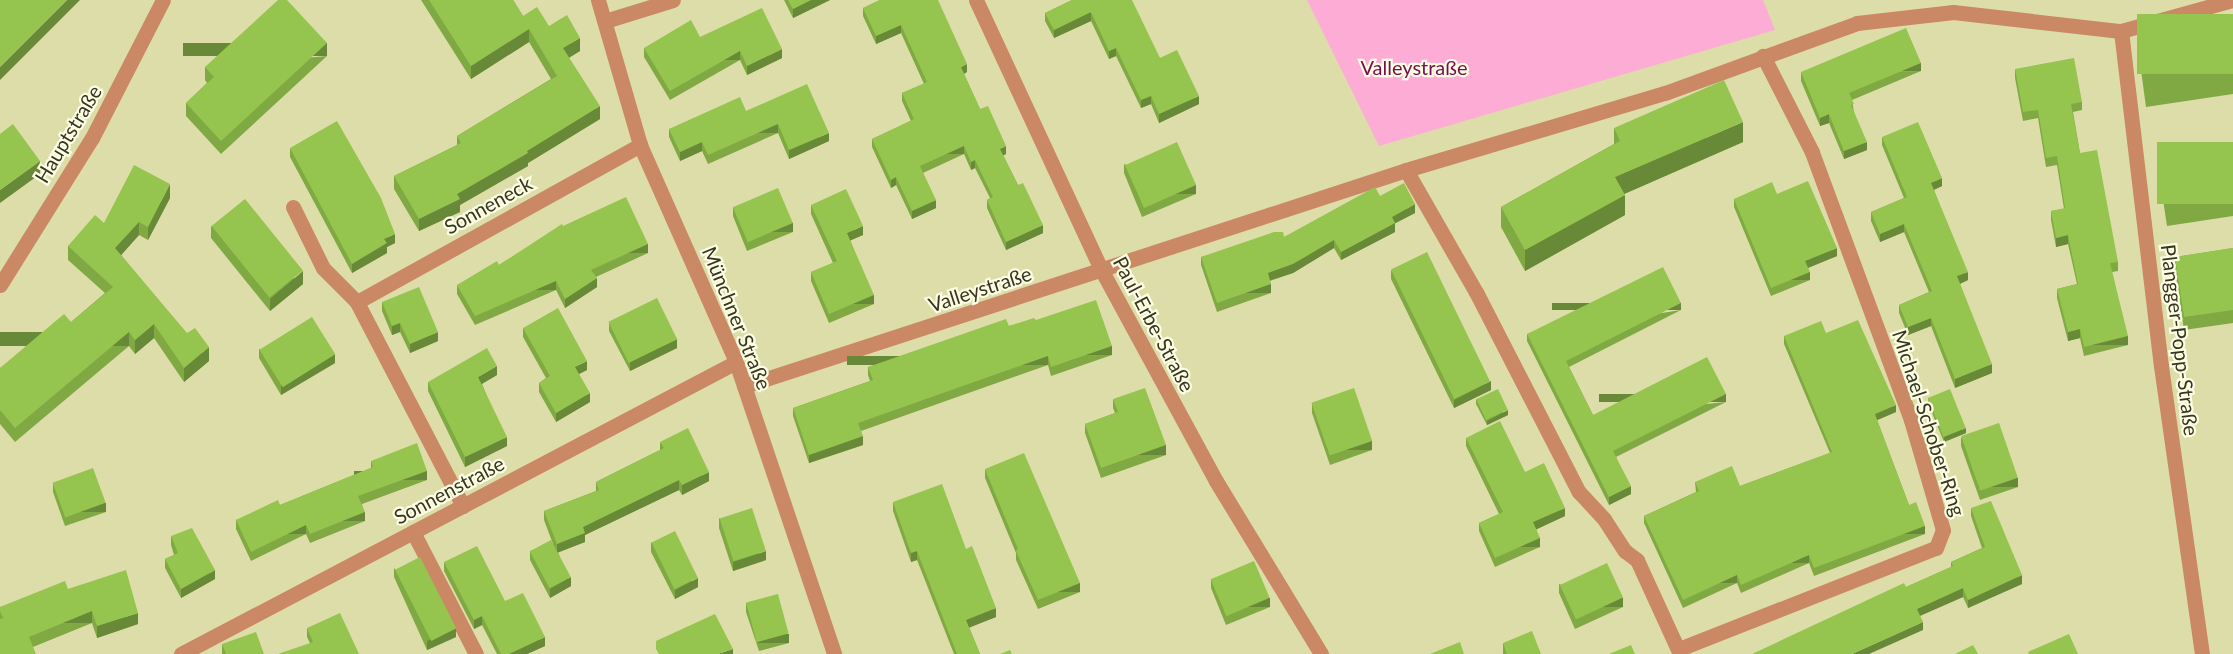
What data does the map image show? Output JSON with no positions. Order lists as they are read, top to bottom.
{
  "streets": {
    "street": [
      "Hauptstraße",
      "Sonneneck",
      "Valleystraße",
      "Münchner Straße",
      "Paul-Erbe-Straße",
      "Plangger-Popp-Straße",
      "Michael-Schober-Ring",
      "Sonnenstraße"
    ]
  },
  "crossings": [
    ["Sonneneck", "Münchner Straße"],
    ["Valleystraße", "Münchner Straße"],
    ["Valleystraße", "Paul-Erbe-Straße"],
    ["Valleystraße", "Plangger-Popp-Straße"],
    ["Valleystraße", "Michael-Schober-Ring"],
    ["Münchner Straße", "Sonnenstraße"]
  ],
  "parks": ["Valleystraße"]
}
